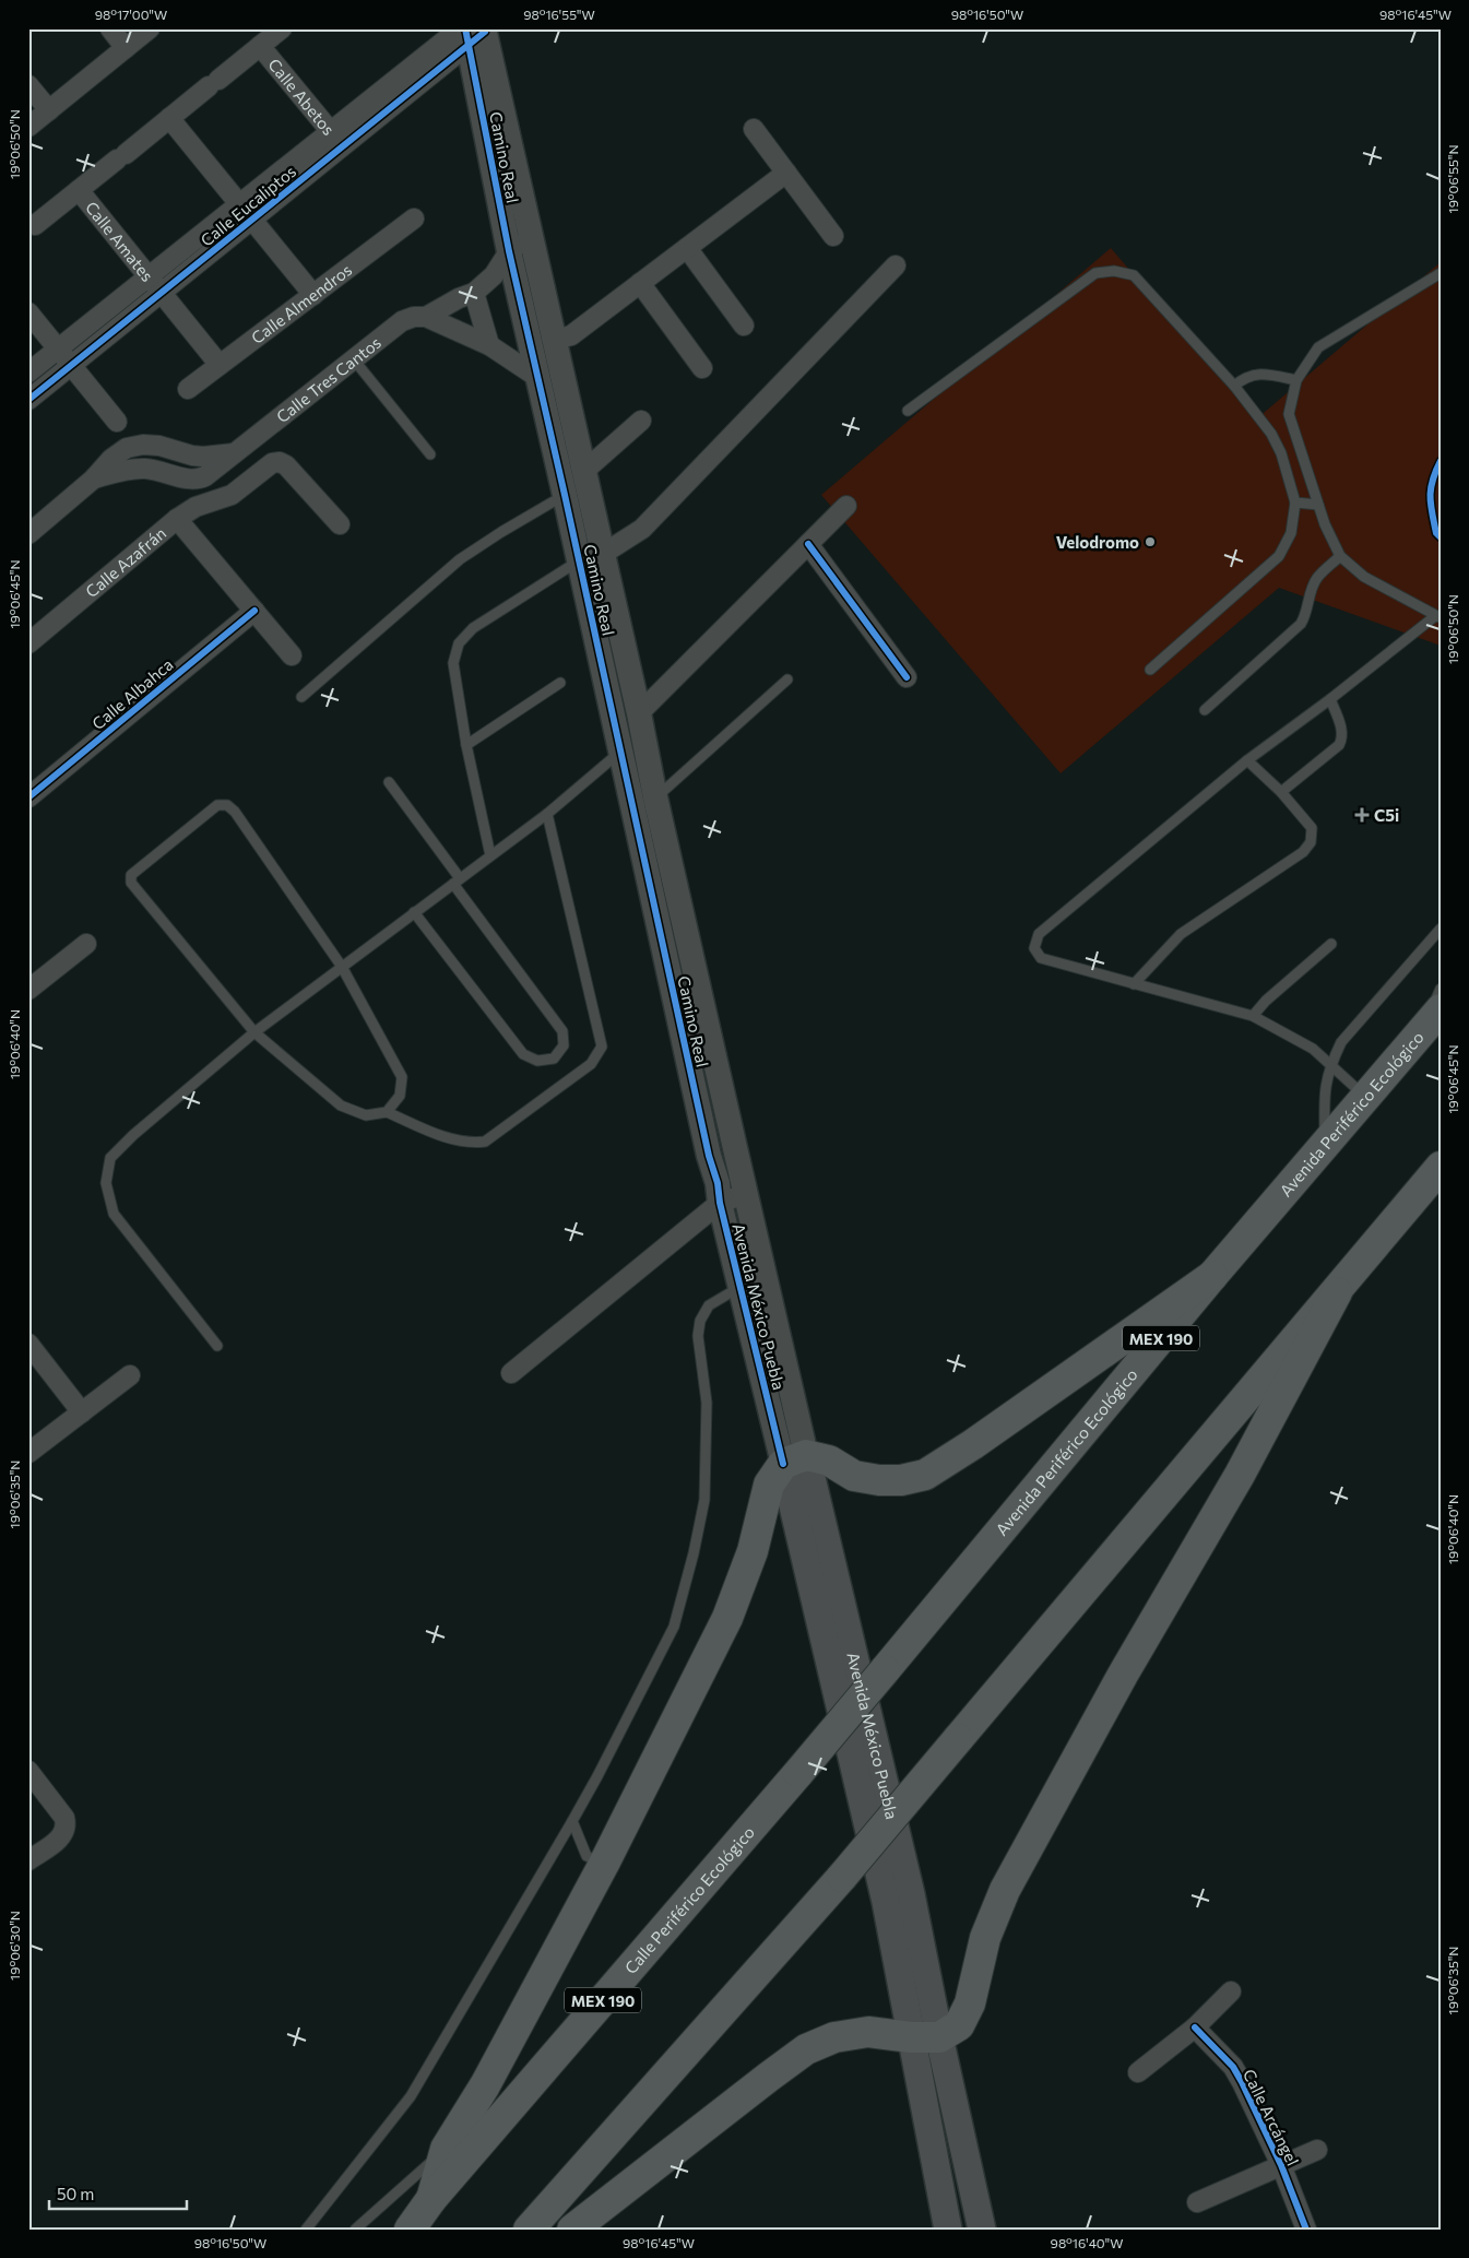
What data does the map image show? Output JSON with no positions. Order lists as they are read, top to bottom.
{
  "streets": {
    "highway": ["Avenida Periférico Ecológico", "MEX 190", "Calle Periférico Ecológico"],
    "main road": ["Avenida México Puebla"],
    "street": [
      "Calle Abetos",
      "Camino Real",
      "Calle Eucaliptos",
      "Calle Amates",
      "Calle Almendros",
      "Calle Tres Cantos",
      "Calle Azafrán",
      "Calle Albahca",
      "Calle Arcángel"
    ]
  },
  "crossings": [
    ["Calle Abetos", "Calle Eucaliptos"],
    ["Camino Real", "Calle Eucaliptos"],
    ["Camino Real", "Calle Tres Cantos"],
    ["Camino Real", "Avenida México Puebla"],
    ["Calle Eucaliptos", "Calle Amates"],
    ["Calle Amates", "Calle Almendros"],
    ["Avenida Periférico Ecológico", "Calle Periférico Ecológico"]
  ],
  "places": {
    "other": ["Velodromo"],
    "health": ["C5i"]
  },
  "scale_bar": "50 m",
  "coordinates": [
    "98°17'00\"W",
    "98°16'55\"W",
    "98°16'50\"W",
    "98°16'45\"W",
    "19°06'50\"N",
    "19°06'55\"N",
    "19°06'45\"N",
    "19°06'40\"N",
    "19°06'35\"N",
    "19°06'30\"N",
    "98°16'40\"W"
  ]
}
